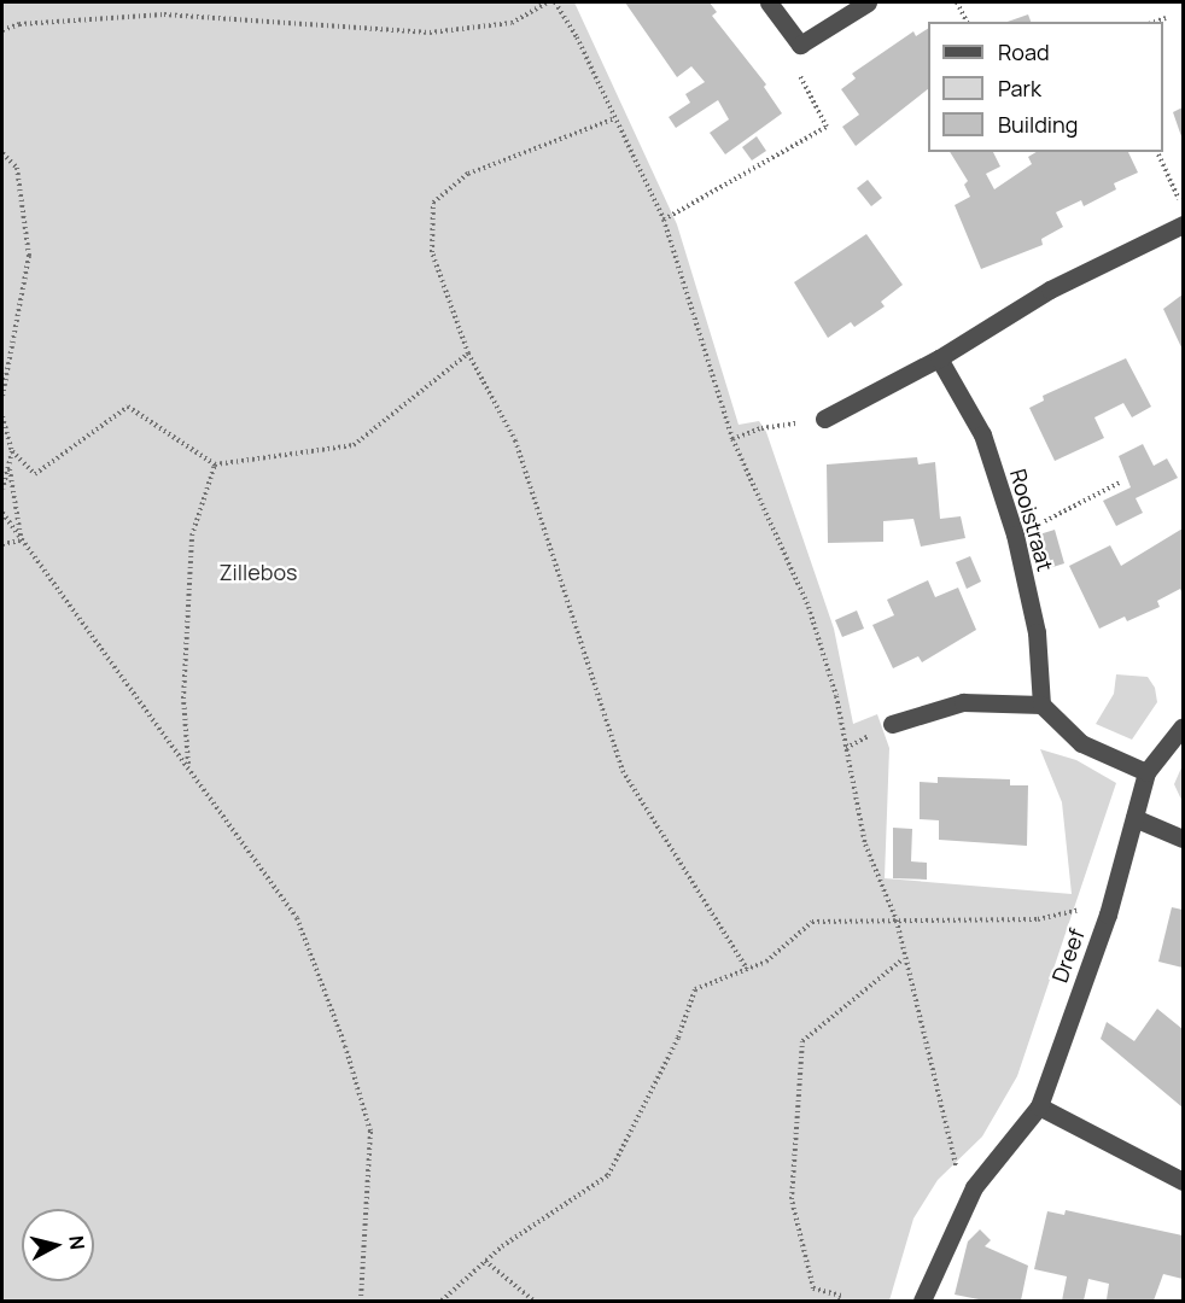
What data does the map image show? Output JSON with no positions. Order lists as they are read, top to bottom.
{
  "streets": {
    "street": ["Rooistraat", "Dreef"]
  },
  "parks": ["Zillebos"],
  "legend": ["Road", "Park", "Building"],
  "north": "right"
}
